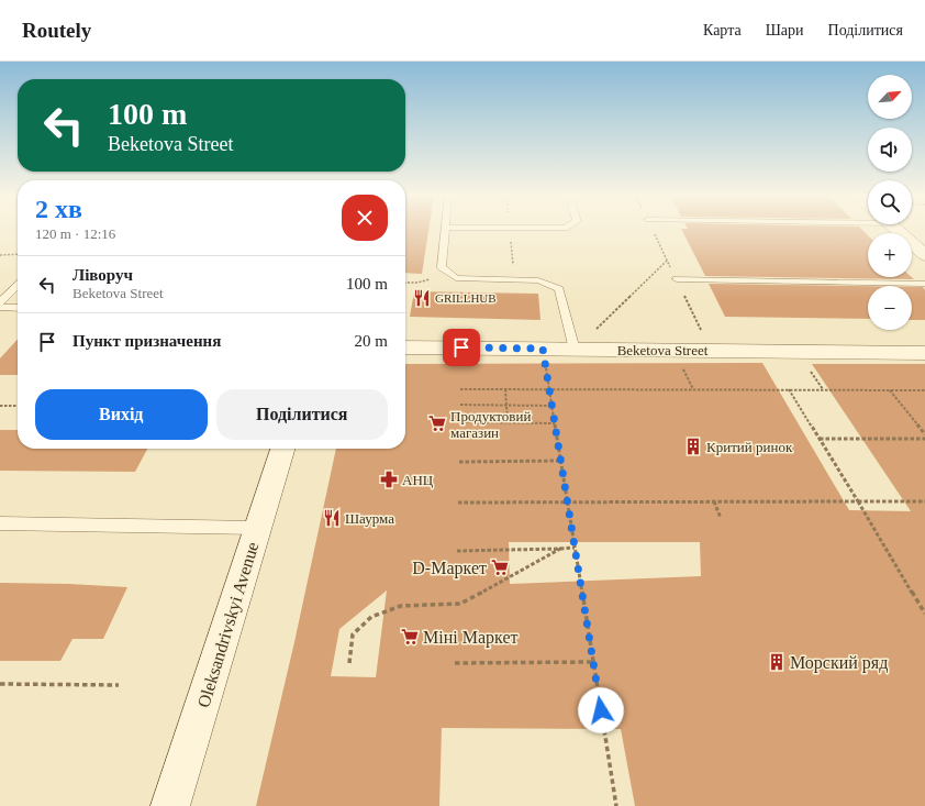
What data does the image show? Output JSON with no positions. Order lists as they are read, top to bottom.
{
  "streets": {
    "street": ["Beketova Street", "Oleksandrivskyi Avenue"]
  },
  "places": {
    "restaurant": ["GRILLHUB", "Шаурма"],
    "supermarket": ["Продуктовий магазин", "D-Mаркет", "Міні Маркет"],
    "building": ["Критий ринок", "Морский ряд"],
    "pharmacy": ["АНЦ"]
  },
  "north": "top right",
  "page": {
    "header": "Routely",
    "nav": ["Карта", "Шари", "Поділитися"],
    "map_buttons": ["+", "−"],
    "turn": ["100 m", "Beketova Street"],
    "heading": ["2 хв", "120 m · 12:16"],
    "list": [
      {
        "name": "Ліворуч",
        "note": "Beketova Street",
        "value": "100 m"
      },
      {
        "name": "Пункт призначення",
        "value": "20 m"
      }
    ],
    "buttons": ["Вихід", "Поділитися"]
  }
}
